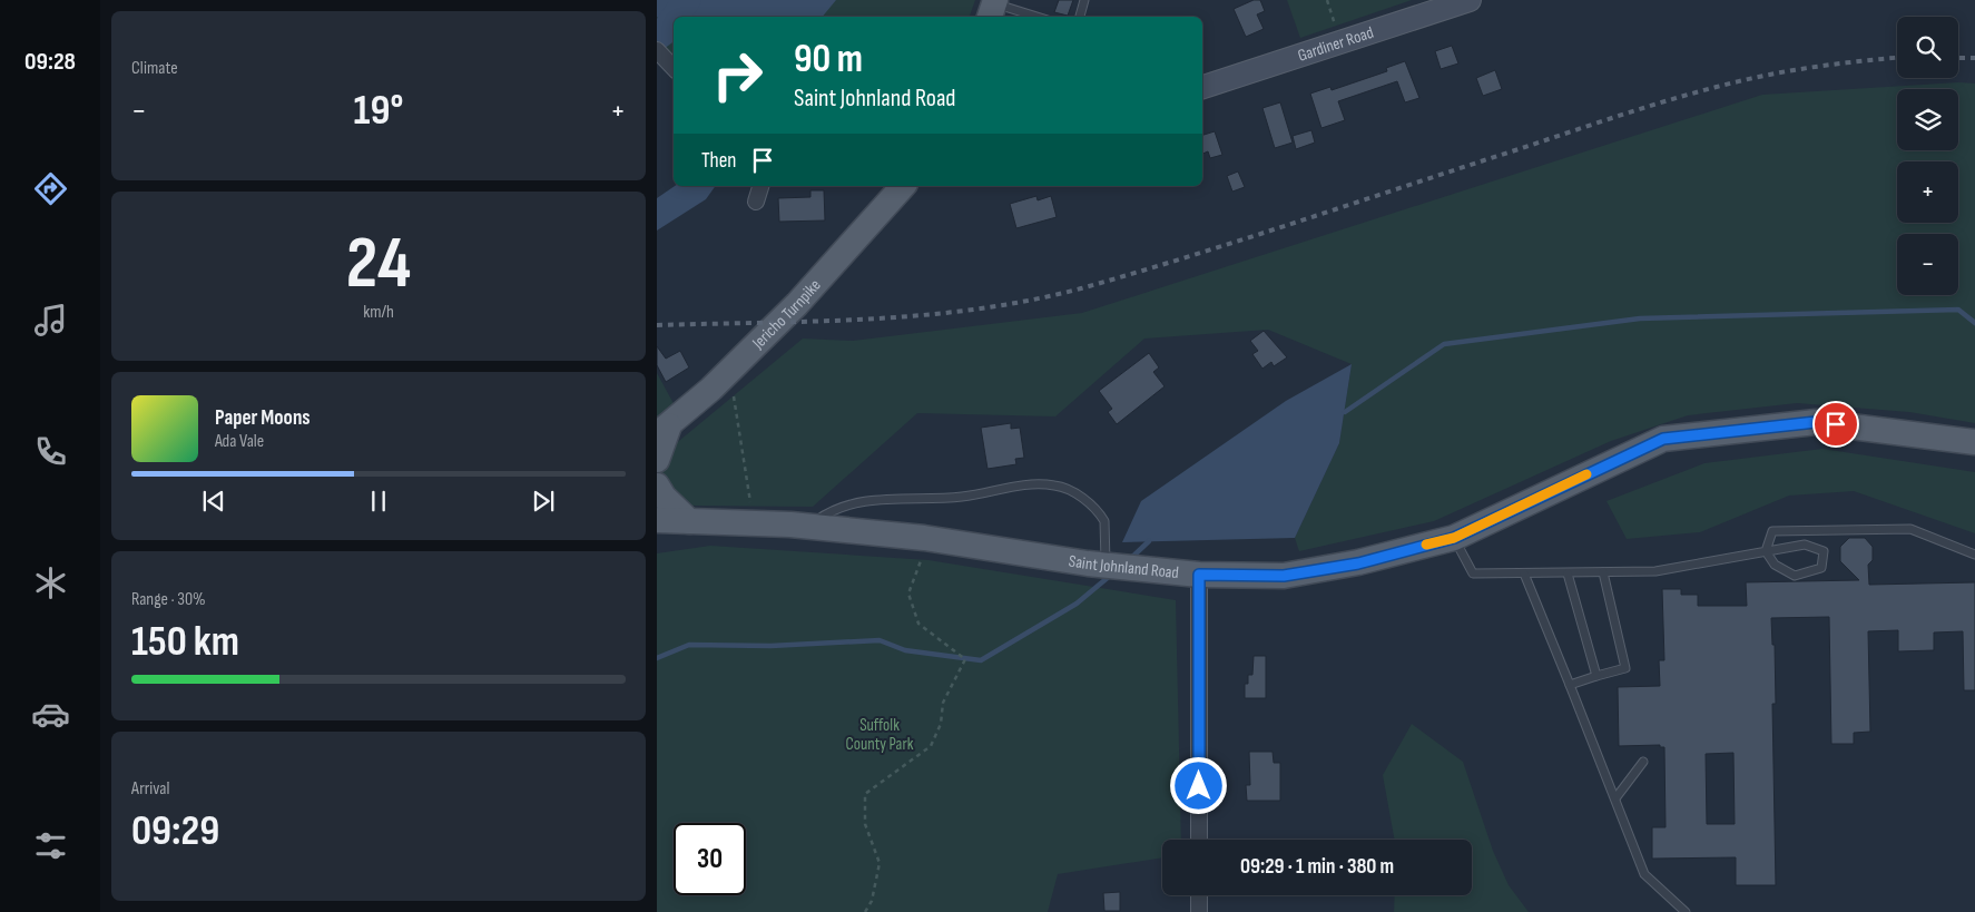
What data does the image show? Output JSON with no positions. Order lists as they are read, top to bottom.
{
  "streets": {
    "main road": ["Gardiner Road", "Jericho Turnpike", "Saint Johnland Road"]
  },
  "parks": ["Suffolk County Park"],
  "page": {
    "tabs": "09:28",
    "tile": [
      "Climate",
      ["24", "km/h"],
      ["Range · 30%", "150 km"],
      ["Arrival", "09:29"]
    ],
    "map_buttons": ["+", "−"],
    "turn": ["90 m", "Saint Johnland Road"],
    "heat": ["−", "19°", "+"],
    "then": "Then",
    "song": ["Paper Moons", "Ada Vale"],
    "limit": "30",
    "trip": "09:29 · 1 min · 380 m"
  }
}
